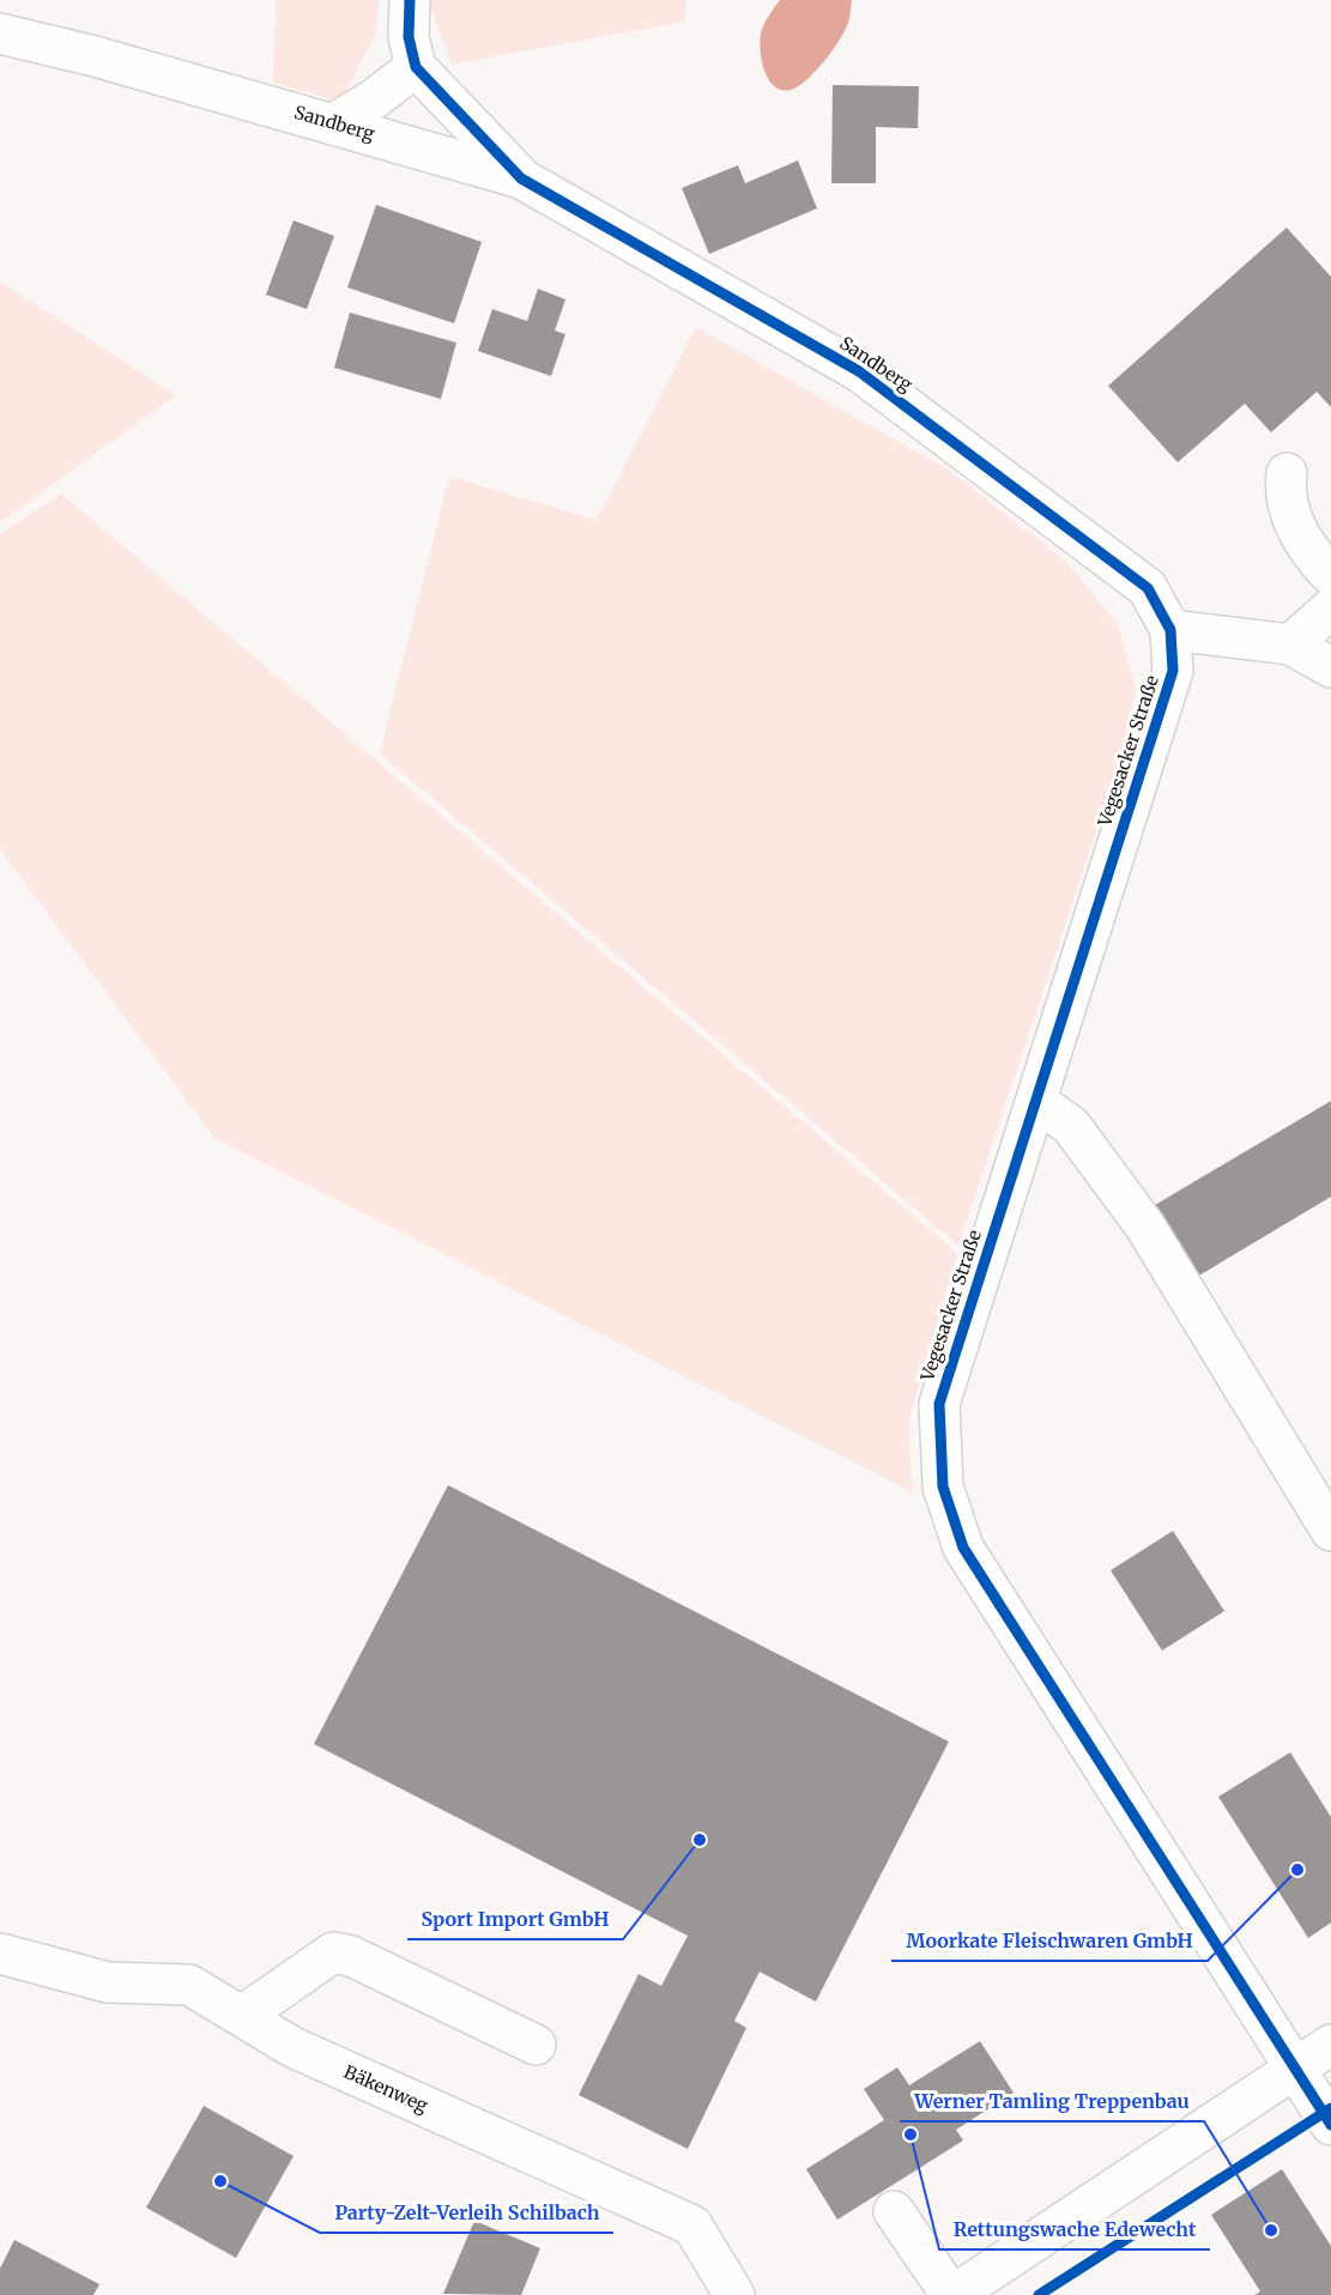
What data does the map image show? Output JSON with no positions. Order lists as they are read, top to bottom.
{
  "streets": {
    "street": ["Sandberg", "Vegesacker Straße", "Bäkenweg"]
  },
  "crossings": [
    ["Sandberg", "Vegesacker Straße"]
  ],
  "places": [
    "Sport Import GmbH",
    "Moorkate Fleischwaren GmbH",
    "Rettungswache Edewecht",
    "Party-Zelt-Verleih Schilbach",
    "Werner Tamling Treppenbau"
  ]
}
